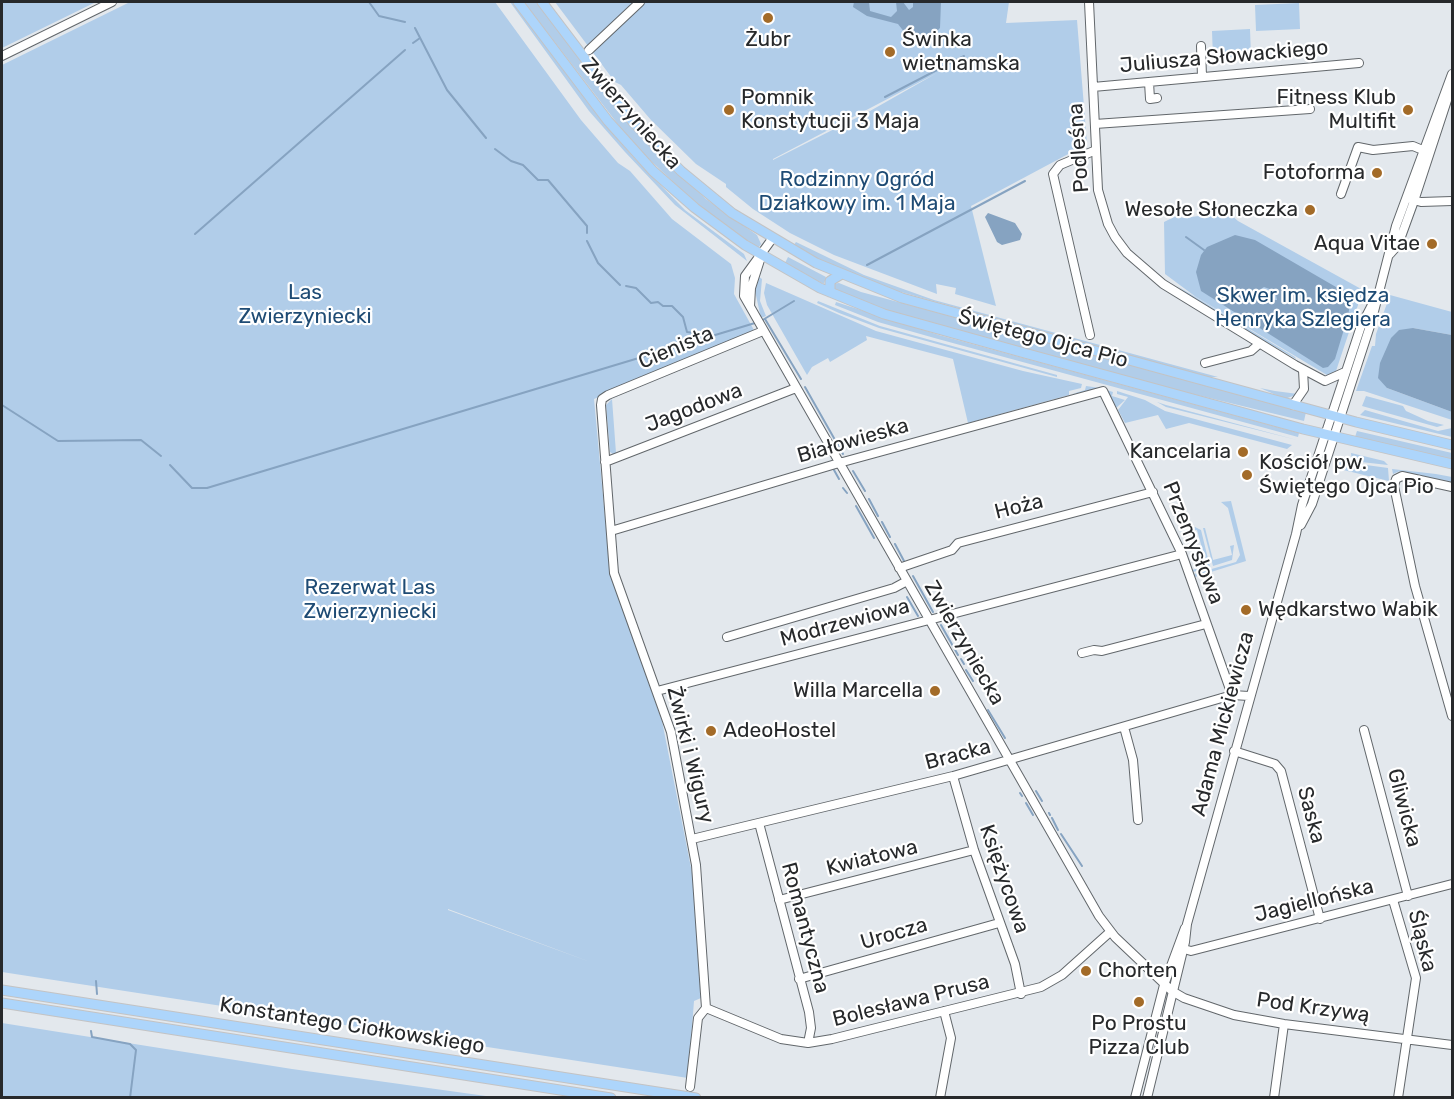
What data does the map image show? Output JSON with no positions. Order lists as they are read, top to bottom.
{
  "streets": {
    "main road": ["Zwierzyniecka", "Świętego Ojca Pio", "Konstantego Ciołkowskiego"],
    "street": [
      "Juliusza Słowackiego",
      "Podleśna",
      "Cienista",
      "Jagodowa",
      "Białowieska",
      "Hoża",
      "Przemysłowa",
      "Modrzewiowa",
      "Adama Mickiewicza",
      "Żwirki i Wigury",
      "Bracka",
      "Gliwicka",
      "Saska",
      "Kwiatowa",
      "Księżycowa",
      "Jagiellońska",
      "Romantyczna",
      "Urocza",
      "Śląska",
      "Bolesława Prusa",
      "Pod Krzywą"
    ]
  },
  "crossings": [
    ["Juliusza Słowackiego", "Podleśna"],
    ["Zwierzyniecka", "Świętego Ojca Pio"],
    ["Zwierzyniecka", "Cienista"],
    ["Zwierzyniecka", "Jagodowa"],
    ["Zwierzyniecka", "Białowieska"],
    ["Zwierzyniecka", "Hoża"],
    ["Zwierzyniecka", "Modrzewiowa"],
    ["Zwierzyniecka", "Adama Mickiewicza"],
    ["Zwierzyniecka", "Bracka"],
    ["Zwierzyniecka", "Bolesława Prusa"],
    ["Zwierzyniecka", "Pod Krzywą"],
    ["Podleśna", "Adama Mickiewicza"],
    ["Świętego Ojca Pio", "Adama Mickiewicza"],
    ["Cienista", "Żwirki i Wigury"],
    ["Jagodowa", "Żwirki i Wigury"],
    ["Białowieska", "Przemysłowa"],
    ["Białowieska", "Żwirki i Wigury"],
    ["Hoża", "Przemysłowa"],
    ["Przemysłowa", "Modrzewiowa"],
    ["Przemysłowa", "Bracka"],
    ["Modrzewiowa", "Żwirki i Wigury"],
    ["Adama Mickiewicza", "Saska"],
    ["Adama Mickiewicza", "Jagiellońska"],
    ["Adama Mickiewicza", "Pod Krzywą"],
    ["Żwirki i Wigury", "Bracka"],
    ["Żwirki i Wigury", "Bolesława Prusa"],
    ["Bracka", "Księżycowa"],
    ["Bracka", "Romantyczna"],
    ["Gliwicka", "Jagiellońska"],
    ["Saska", "Jagiellońska"],
    ["Kwiatowa", "Księżycowa"],
    ["Kwiatowa", "Romantyczna"],
    ["Księżycowa", "Urocza"],
    ["Księżycowa", "Bolesława Prusa"],
    ["Jagiellońska", "Śląska"],
    ["Romantyczna", "Urocza"],
    ["Romantyczna", "Bolesława Prusa"],
    ["Śląska", "Pod Krzywą"]
  ],
  "parks": [
    "Rodzinny Ogród Działkowy im. 1 Maja",
    "Las Zwierzyniecki",
    "Skwer im. księdza Henryka Szlegiera",
    "Rezerwat Las Zwierzyniecki"
  ],
  "places": [
    "Żubr",
    "Świnka wietnamska",
    "Pomnik Konstytucji 3 Maja",
    "Fitness Klub Multifit",
    "Fotoforma",
    "Wesołe Słoneczka",
    "Aqua Vitae",
    "Kancelaria",
    "Kościół pw. Świętego Ojca Pio",
    "Wędkarstwo Wabik",
    "Willa Marcella",
    "AdeoHostel",
    "Chorten",
    "Po Prostu Pizza Club"
  ]
}
